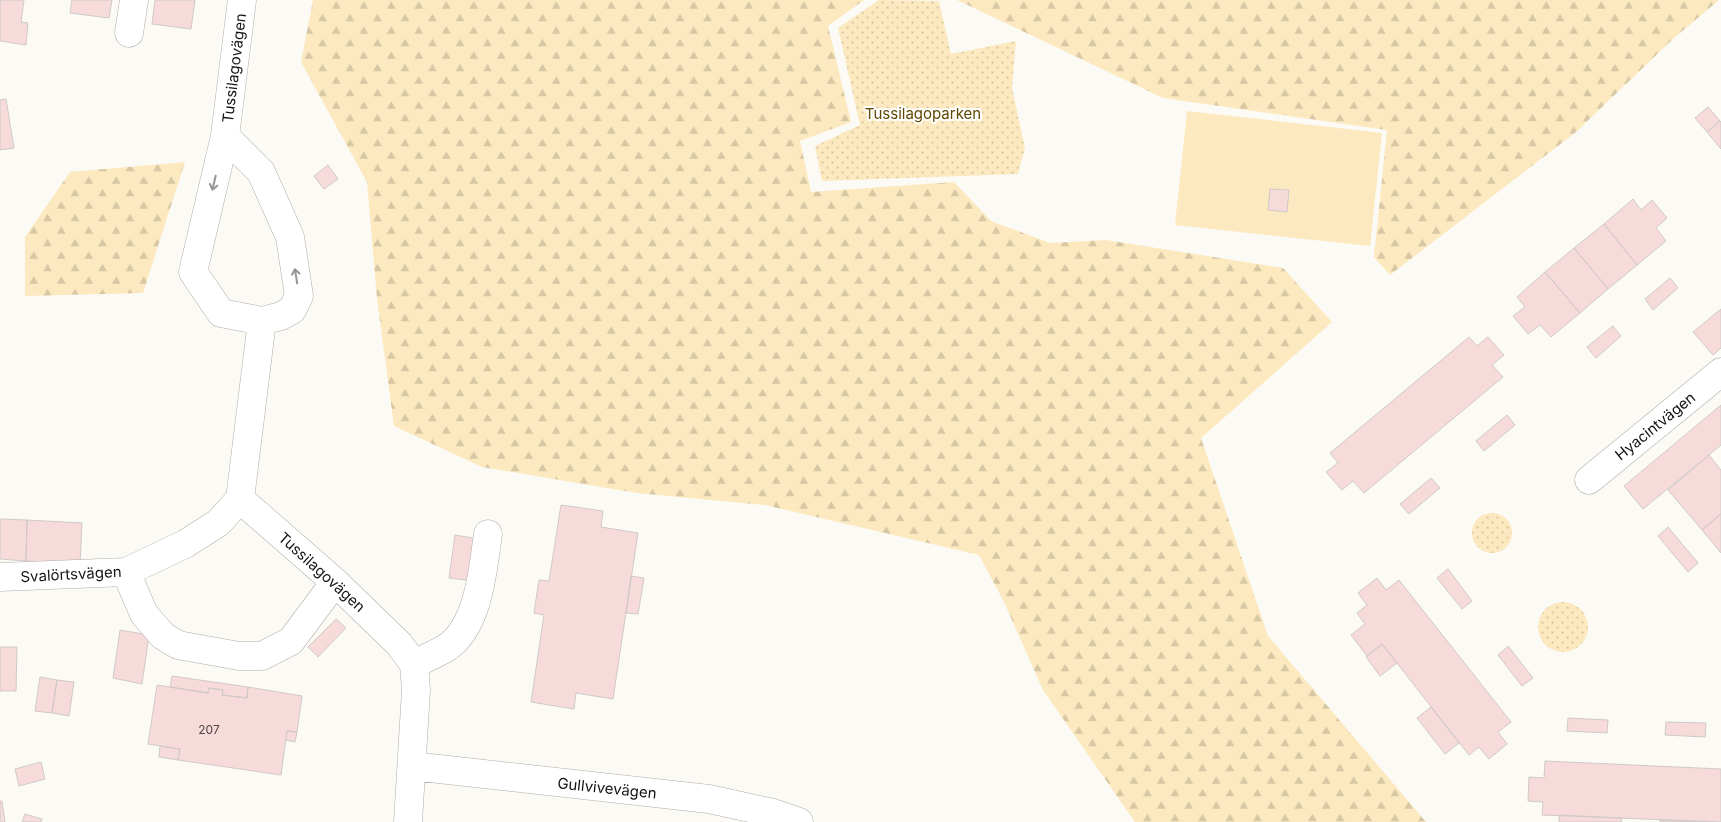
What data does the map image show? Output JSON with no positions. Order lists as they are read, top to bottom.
{
  "streets": {
    "street": [
      "Tussilagovägen",
      "Hyacintvägen",
      "Svalörtsvägen",
      "Gullvivevägen"
    ]
  },
  "crossings": [
    ["Tussilagovägen", "Svalörtsvägen"]
  ],
  "parks": ["Tussilagoparken"],
  "house_numbers": ["207"]
}
